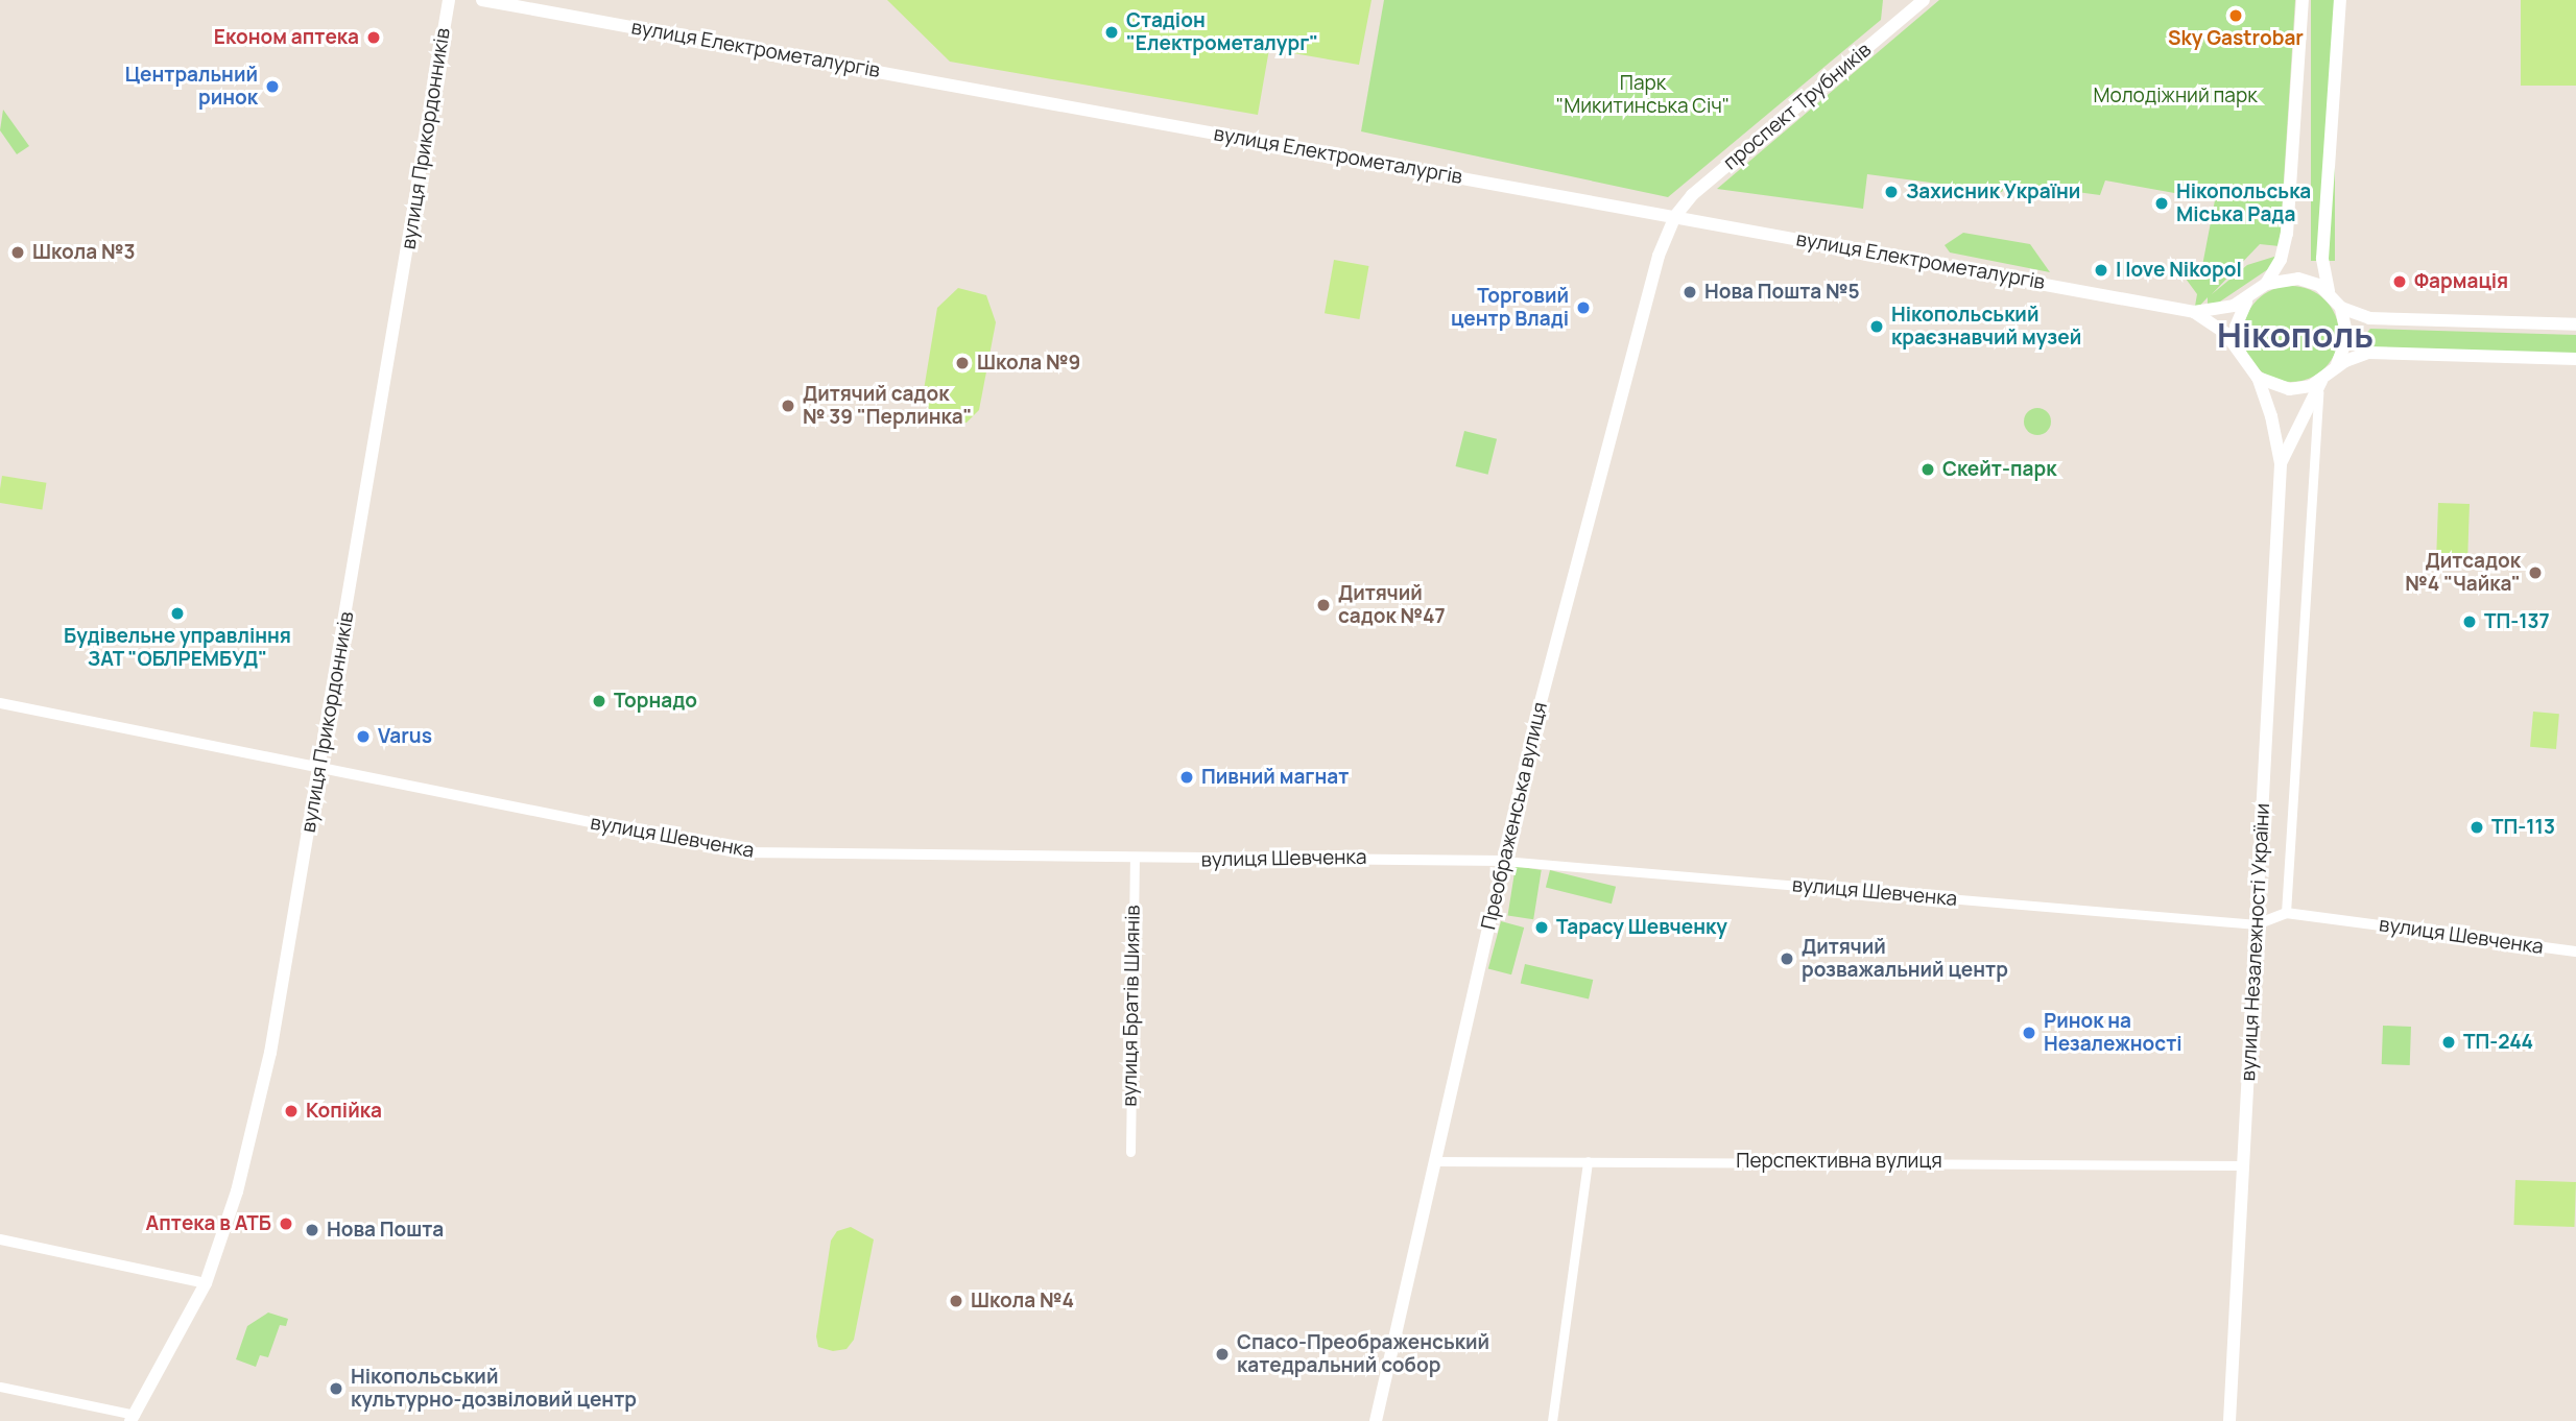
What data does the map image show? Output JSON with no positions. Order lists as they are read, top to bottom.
{
  "streets": {
    "main road": [
      "вулиця Електрометалургів",
      "проспект Трубників",
      "вулиця Прикордонників",
      "Преображенська вулиця",
      "вулиця Незалежності України"
    ],
    "street": ["вулиця Шевченка", "вулиця Братів Шиянів", "Перспективна вулиця"]
  },
  "crossings": [
    ["вулиця Електрометалургів", "проспект Трубників"],
    ["вулиця Електрометалургів", "Преображенська вулиця"],
    ["вулиця Електрометалургів", "вулиця Незалежності України"],
    ["проспект Трубників", "Преображенська вулиця"],
    ["вулиця Прикордонників", "вулиця Шевченка"],
    ["Преображенська вулиця", "вулиця Шевченка"],
    ["Преображенська вулиця", "Перспективна вулиця"],
    ["вулиця Шевченка", "вулиця Незалежності України"],
    ["вулиця Шевченка", "вулиця Братів Шиянів"],
    ["вулиця Незалежності України", "Перспективна вулиця"]
  ],
  "districts": ["Нікополь"],
  "parks": ["Парк \"Микитинська Січ\"", "Молодіжний парк"],
  "places": [
    "Sky Gastrobar",
    "Стадіон \"Електрометалург\"",
    "Економ аптека",
    "Центральний ринок",
    "Захисник України",
    "Нiкопольська Міська Рада",
    "Школа №3",
    "I love Nikopol",
    "Фармація",
    "Нова Пошта №5",
    "Торговий центр Владі",
    "Нiкопольський краєзнавчий музей",
    "Школа №9",
    "Дитячий садок № 39 \"Перлинка\"",
    "Скейт-парк",
    "Дитсадок №4 \"Чайка\"",
    "Дитячий садок №47",
    "Будівельне управління ЗАТ \"ОБЛРЕМБУД\"",
    "ТП-137",
    "Торнадо",
    "Varus",
    "Пивний магнат",
    "ТП-113",
    "Тарасу Шевченку",
    "Дитячий розважальний центр",
    "Ринок на Незалежності",
    "ТП-244",
    "Копійка",
    "Аптека в АТБ",
    "Нова Пошта",
    "Школа №4",
    "Спасо-Преображенський катедральний собор",
    "Нікопольський культурно-дозвіловий центр"
  ]
}
